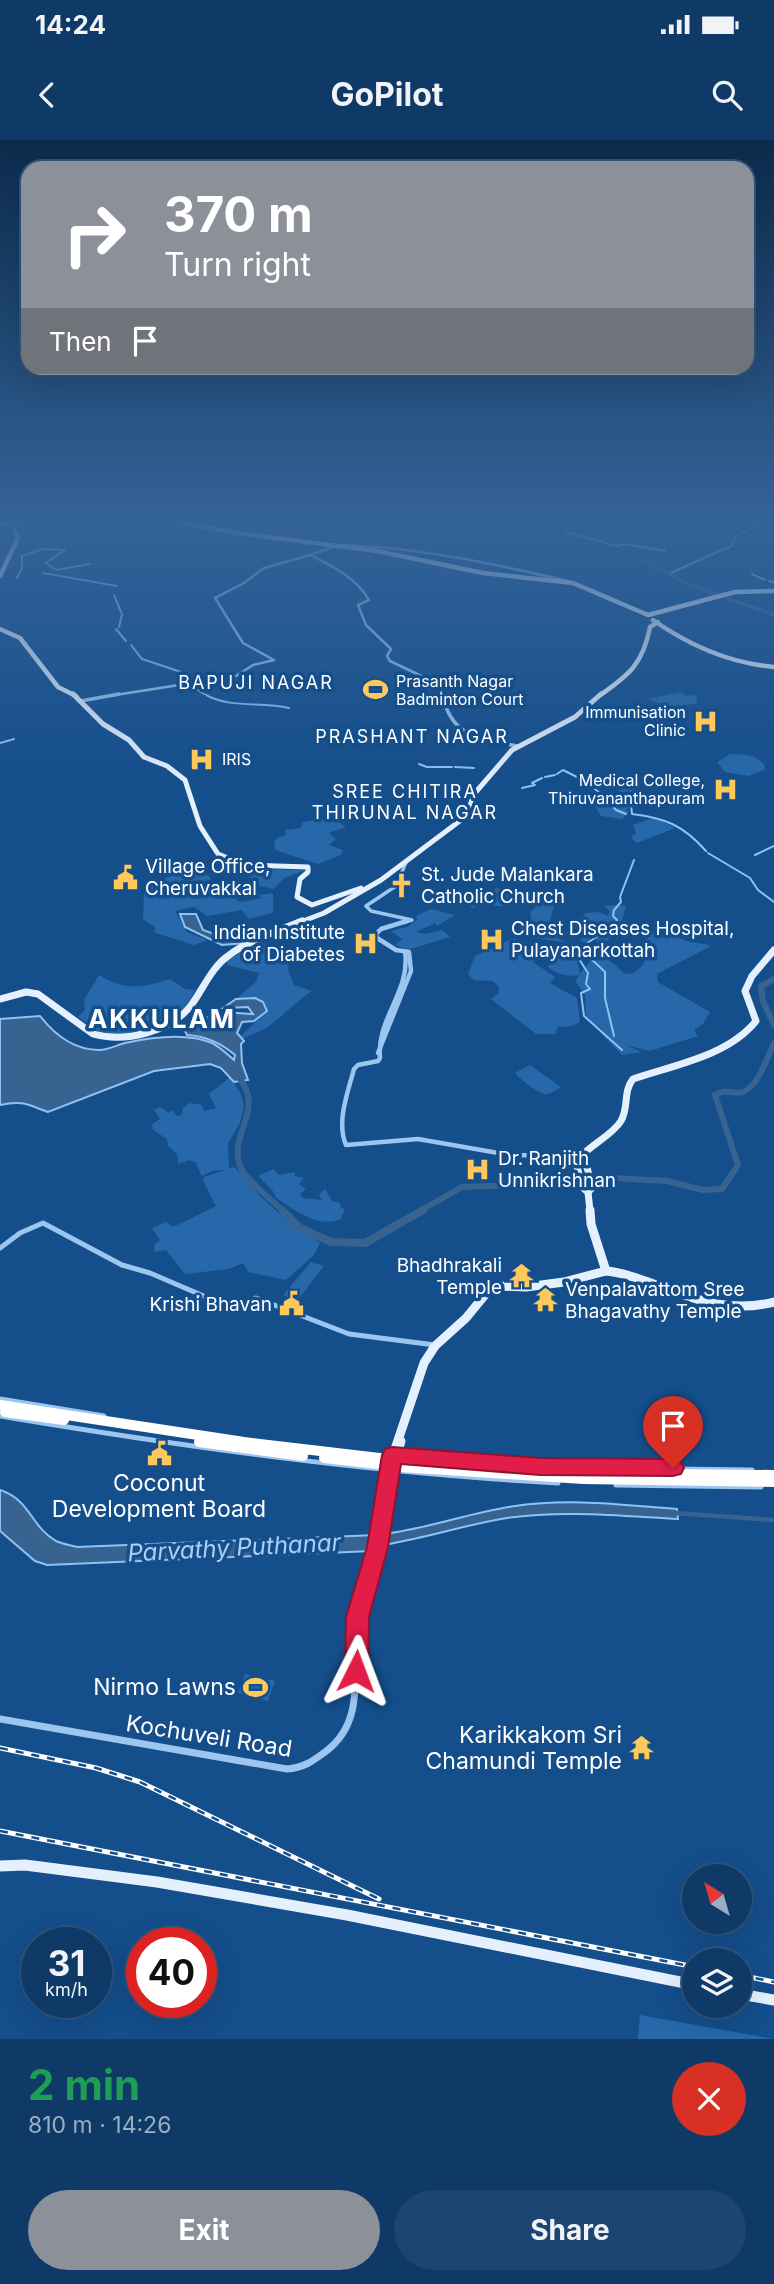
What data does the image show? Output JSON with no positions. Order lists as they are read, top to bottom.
{
  "streets": {
    "street": ["Kochuveli Road"]
  },
  "districts": [
    "BAPUJI NAGAR",
    "PRASHANT NAGAR",
    "SREE CHITIRA THIRUNAL NAGAR",
    "AKKULAM"
  ],
  "water": ["Parvathy Puthanar"],
  "places": {
    "sports": ["Prasanth Nagar Badminton Court", "Nirmo Lawns"],
    "hospital": [
      "Immunisation Clinic",
      "IRIS",
      "Medical College, Thiruvananthapuram",
      "Chest Diseases Hospital, Pulayanarkottah",
      "Indian Institute of Diabetes",
      "Dr. Ranjith Unnikrishnan"
    ],
    "public building": ["Village Office, Cheruvakkal", "Krishi Bhavan", "Coconut Development Board"],
    "church": ["St. Jude Malankara Catholic Church"],
    "temple": ["Bhadhrakali Temple", "Venpalavattom Sree Bhagavathy Temple", "Karikkakom Sri Chamundi Temple"]
  },
  "north": "top left",
  "page": {
    "status": "14:24",
    "header": "GoPilot",
    "turn": ["370 m", "Turn right"],
    "then": "Then",
    "speed": "31 km/h",
    "limit": "40",
    "heading": ["2 min", "810 m · 14:26"],
    "buttons": ["Exit", "Share"]
  }
}
